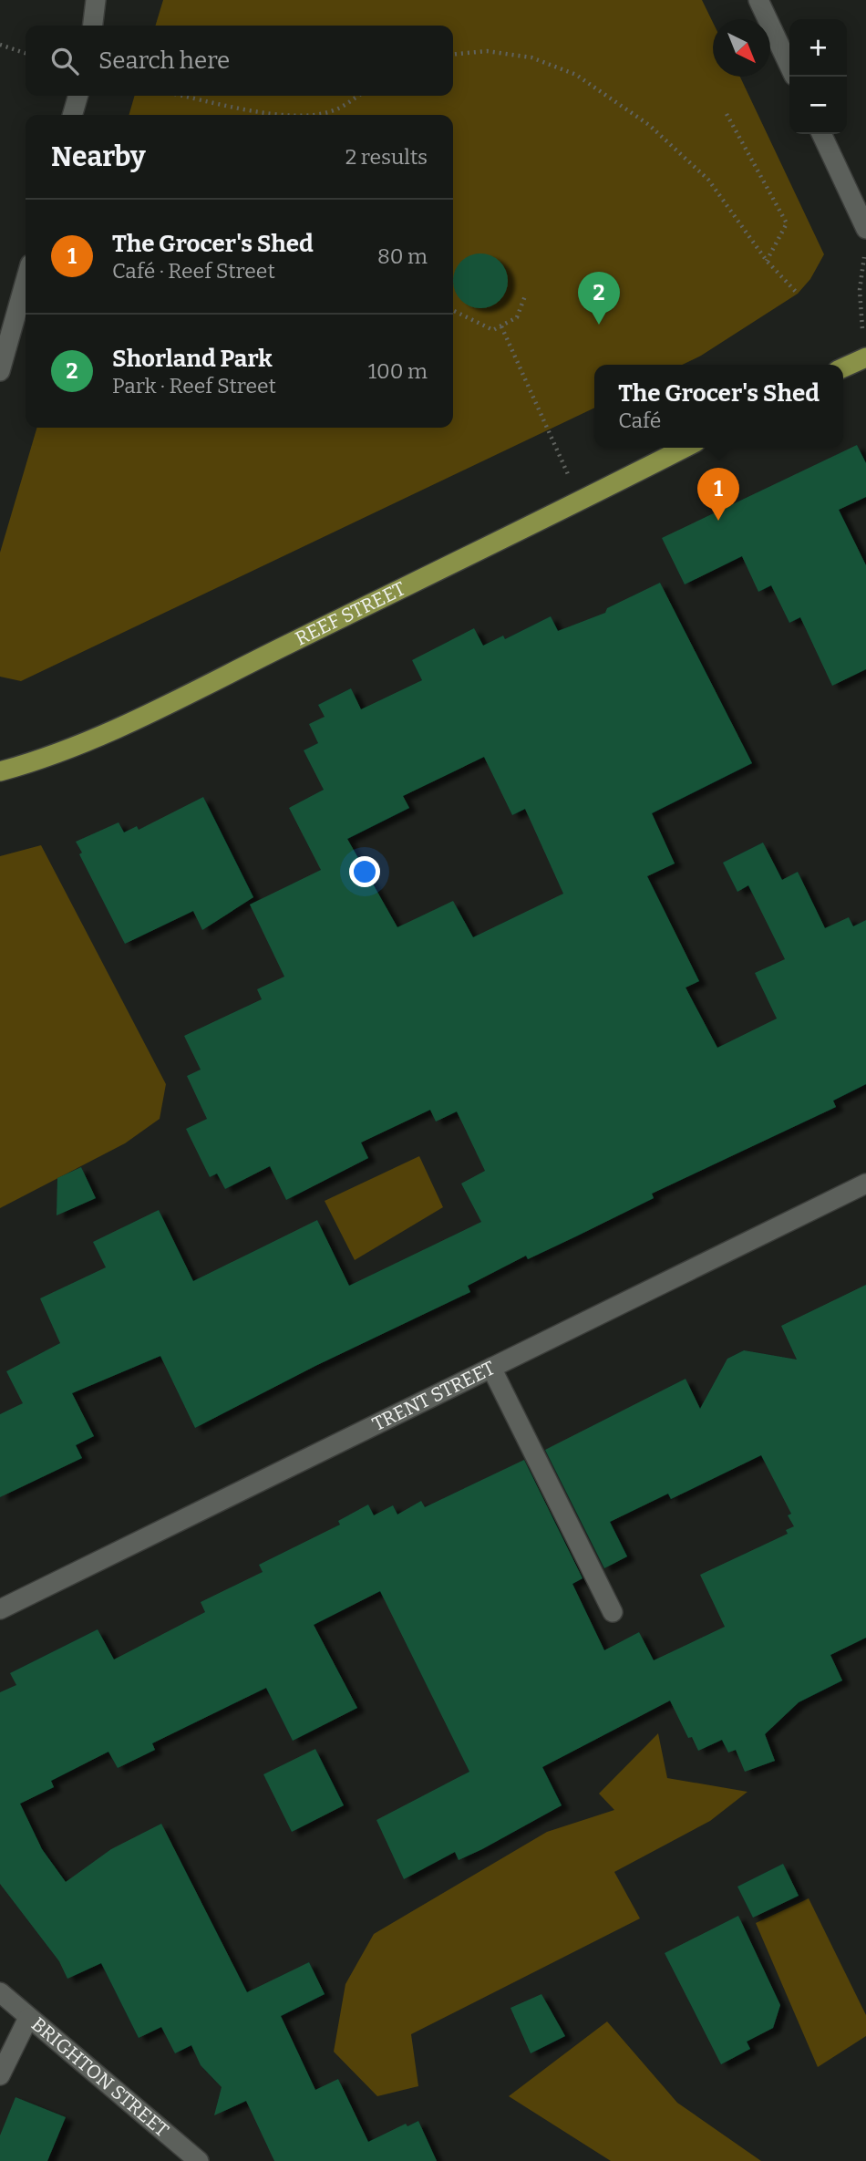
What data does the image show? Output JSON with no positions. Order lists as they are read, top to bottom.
{
  "streets": {
    "main road": ["REEF STREET"],
    "street": ["TRENT STREET", "BRIGHTON STREET"]
  },
  "north": "bottom right",
  "page": {
    "map_buttons": ["+", "−"],
    "search": "Search here",
    "heading": ["Nearby", "2 results"],
    "list": [
      {
        "mark": "1",
        "name": "The Grocer's Shed",
        "note": "Café · Reef Street",
        "value": "80 m"
      },
      {
        "mark": "2",
        "name": "Shorland Park",
        "note": "Park · Reef Street",
        "value": "100 m"
      }
    ],
    "pins": ["2", "1"],
    "popup": ["The Grocer's Shed", "Café"]
  }
}
